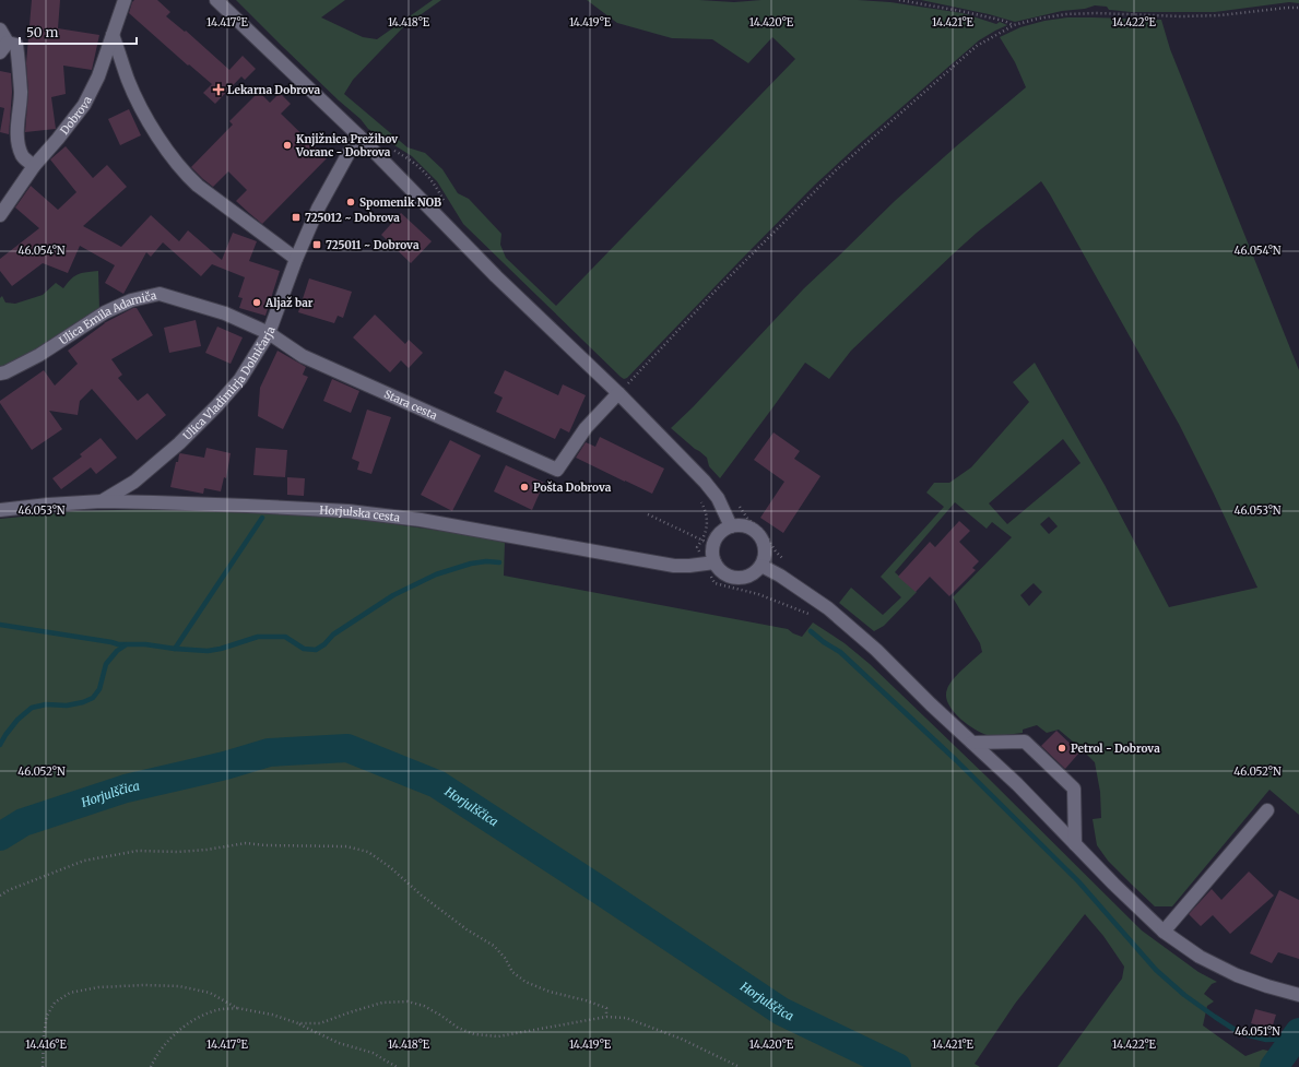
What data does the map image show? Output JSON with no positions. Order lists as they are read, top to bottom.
{
  "streets": {
    "street": [
      "Dobrova",
      "Ulica Emila Adamiča",
      "Ulica Vladimirja Dolničarja",
      "Stara cesta",
      "Horjulska cesta"
    ]
  },
  "crossings": [
    ["Ulica Emila Adamiča", "Ulica Vladimirja Dolničarja"],
    ["Ulica Emila Adamiča", "Stara cesta"],
    ["Ulica Vladimirja Dolničarja", "Stara cesta"],
    ["Ulica Vladimirja Dolničarja", "Horjulska cesta"]
  ],
  "water": ["Horjulščica"],
  "places": {
    "health": ["Lekarna Dobrova"],
    "other": [
      "Knjižnica Prežihov Voranc - Dobrova",
      "Spomenik NOB",
      "Aljaž bar",
      "Pošta Dobrova",
      "Petrol - Dobrova"
    ],
    "transit": ["725012 ~ Dobrova", "725011 ~ Dobrova"]
  },
  "scale_bar": "50 m",
  "coordinates": [
    "14.417°E",
    "14.418°E",
    "14.419°E",
    "14.420°E",
    "14.421°E",
    "14.422°E",
    "46.054°N",
    "46.053°N",
    "46.052°N",
    "46.051°N",
    "14.416°E"
  ]
}
